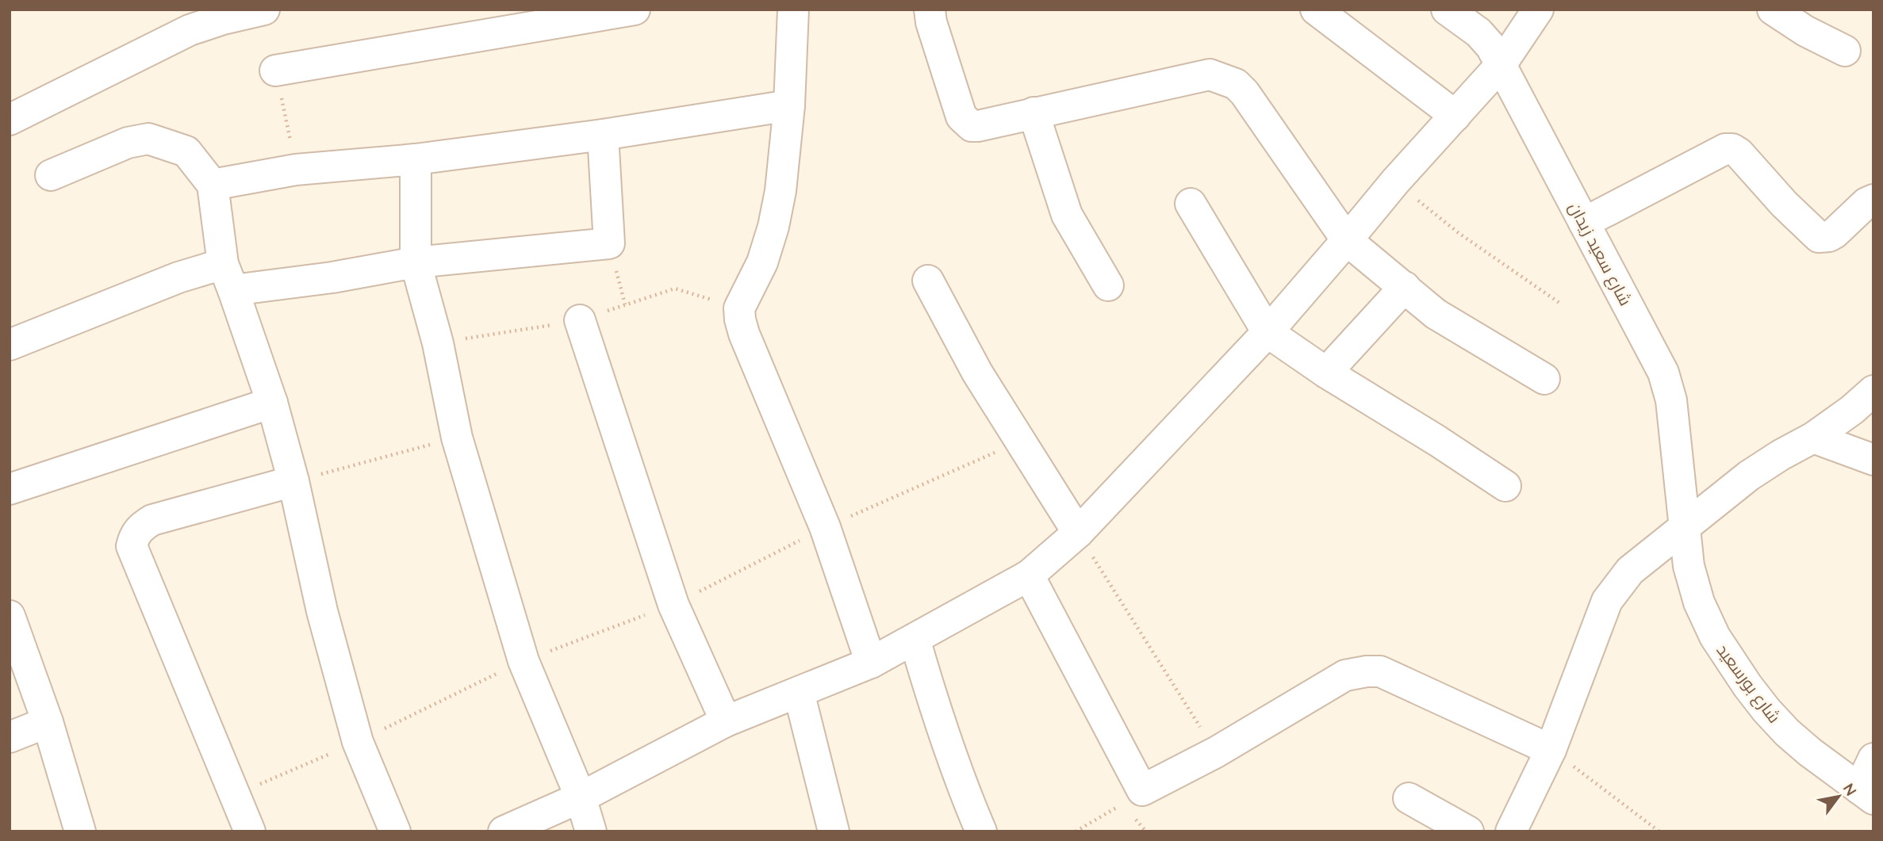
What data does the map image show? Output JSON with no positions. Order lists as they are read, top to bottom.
{
  "streets": {
    "street": ["شارع سعيد زيدان", "شارع بورسعيد"]
  },
  "crossings": [
    ["شارع سعيد زيدان", "شارع بورسعيد"]
  ],
  "north": "top right"
}
